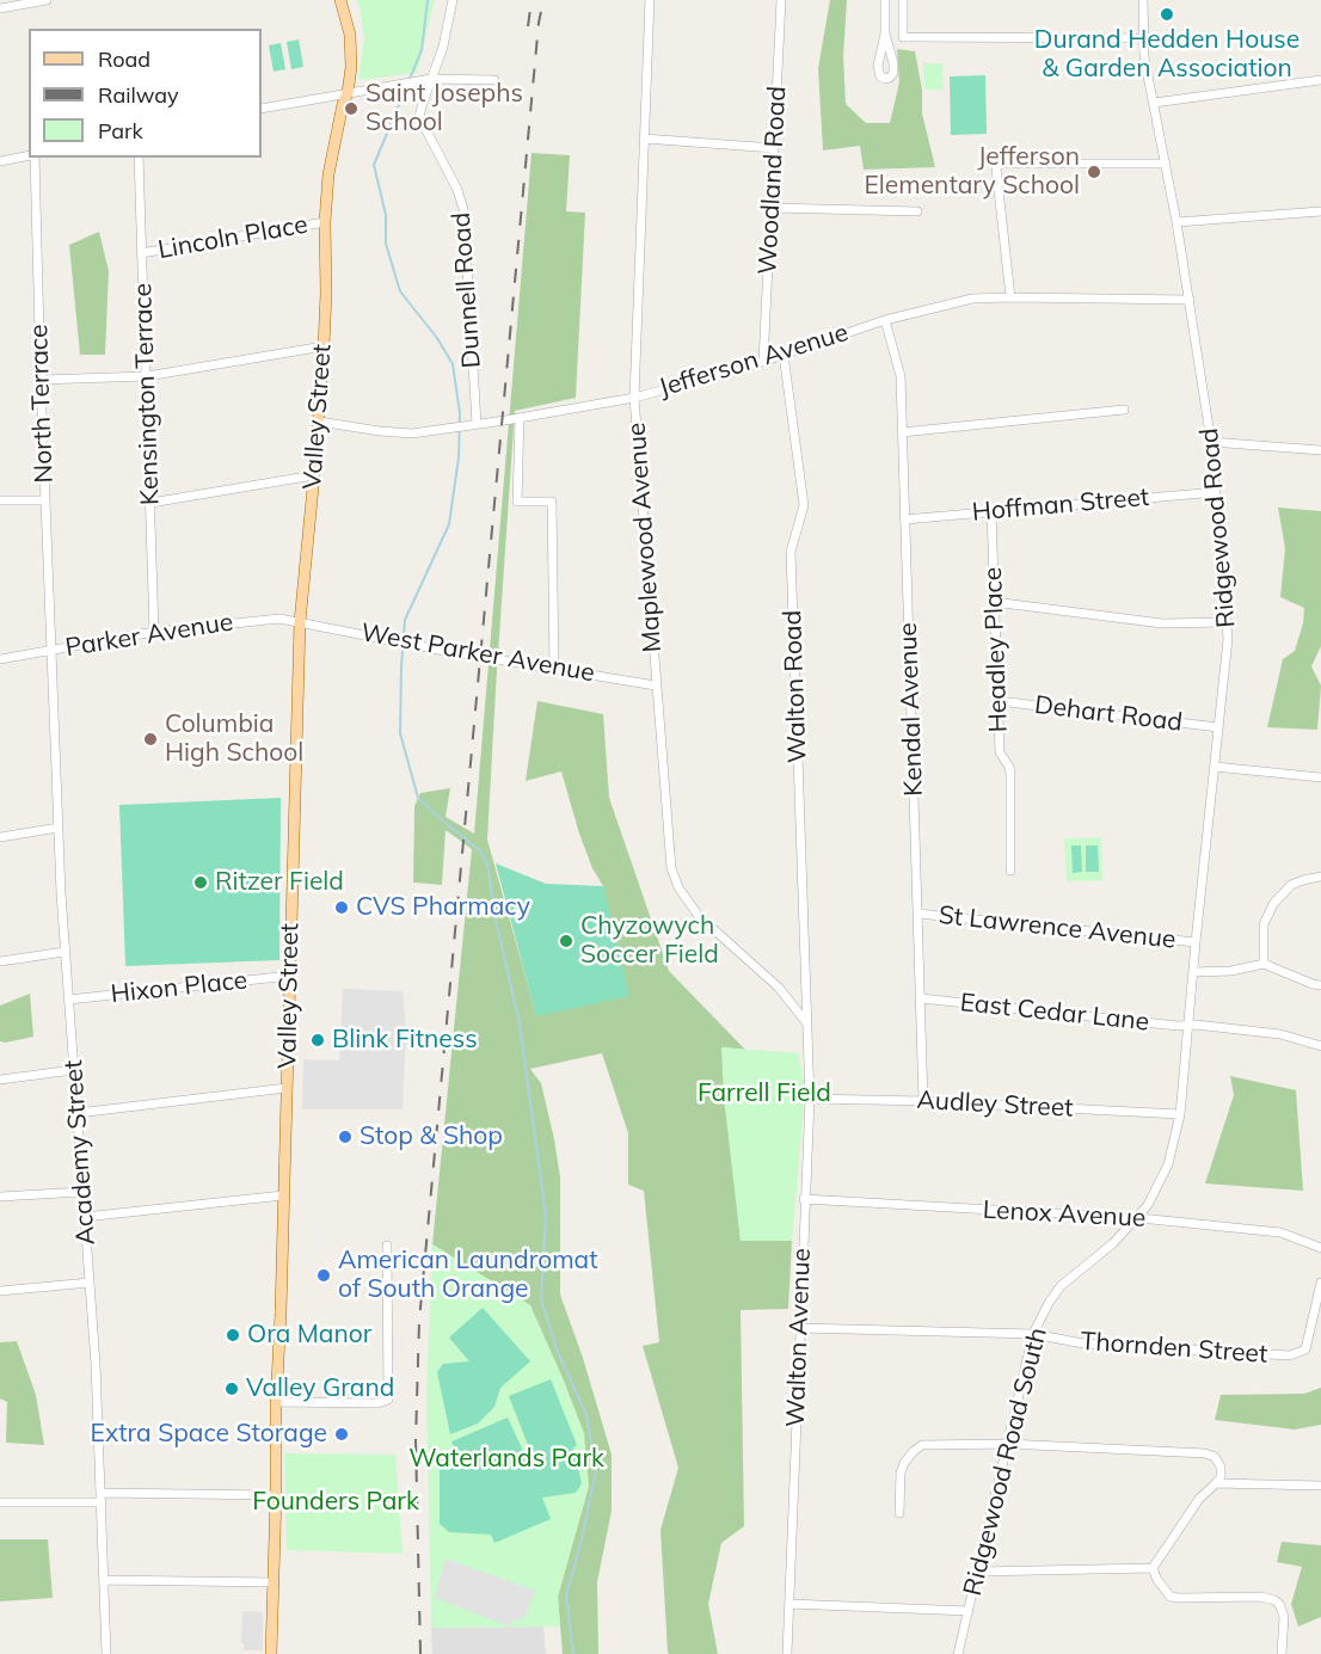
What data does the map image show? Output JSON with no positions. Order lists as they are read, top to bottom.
{
  "streets": {
    "main road": ["Valley Street"],
    "street": [
      "Woodland Road",
      "Lincoln Place",
      "Dunnell Road",
      "Jefferson Avenue",
      "Kensington Terrace",
      "North Terrace",
      "Hoffman Street",
      "Ridgewood Road",
      "Maplewood Avenue",
      "Parker Avenue",
      "Headley Place",
      "West Parker Avenue",
      "Walton Road",
      "Kendal Avenue",
      "Dehart Road",
      "St Lawrence Avenue",
      "Hixon Place",
      "East Cedar Lane",
      "Audley Street",
      "Academy Street",
      "Lenox Avenue",
      "Walton Avenue",
      "Thornden Street",
      "Ridgewood Road South"
    ]
  },
  "crossings": [
    ["Woodland Road", "Jefferson Avenue"],
    ["Lincoln Place", "Kensington Terrace"],
    ["Lincoln Place", "Valley Street"],
    ["Dunnell Road", "Jefferson Avenue"],
    ["Jefferson Avenue", "Valley Street"],
    ["Jefferson Avenue", "Ridgewood Road"],
    ["Jefferson Avenue", "Maplewood Avenue"],
    ["Jefferson Avenue", "Walton Road"],
    ["Jefferson Avenue", "Kendal Avenue"],
    ["Kensington Terrace", "Parker Avenue"],
    ["North Terrace", "Parker Avenue"],
    ["North Terrace", "Academy Street"],
    ["Valley Street", "Parker Avenue"],
    ["Valley Street", "West Parker Avenue"],
    ["Valley Street", "Hixon Place"],
    ["Hoffman Street", "Ridgewood Road"],
    ["Hoffman Street", "Headley Place"],
    ["Hoffman Street", "Kendal Avenue"],
    ["Ridgewood Road", "Dehart Road"],
    ["Ridgewood Road", "St Lawrence Avenue"],
    ["Ridgewood Road", "East Cedar Lane"],
    ["Ridgewood Road", "Ridgewood Road South"],
    ["Maplewood Avenue", "West Parker Avenue"],
    ["Maplewood Avenue", "Walton Road"],
    ["Maplewood Avenue", "Walton Avenue"],
    ["Parker Avenue", "West Parker Avenue"],
    ["Parker Avenue", "Academy Street"],
    ["Headley Place", "Dehart Road"],
    ["Walton Road", "Walton Avenue"],
    ["Kendal Avenue", "St Lawrence Avenue"],
    ["Kendal Avenue", "East Cedar Lane"],
    ["Kendal Avenue", "Audley Street"],
    ["Hixon Place", "Academy Street"],
    ["Audley Street", "Walton Avenue"],
    ["Audley Street", "Ridgewood Road South"],
    ["Lenox Avenue", "Walton Avenue"],
    ["Lenox Avenue", "Ridgewood Road South"],
    ["Walton Avenue", "Thornden Street"],
    ["Thornden Street", "Ridgewood Road South"]
  ],
  "parks": ["Farrell Field", "Waterlands Park", "Founders Park"],
  "places": [
    "Durand Hedden House & Garden Association",
    "Saint Josephs School",
    "Jefferson Elementary School",
    "Columbia High School",
    "Ritzer Field",
    "CVS Pharmacy",
    "Chyzowych Soccer Field",
    "Blink Fitness",
    "Stop & Shop",
    "American Laundromat of South Orange",
    "Ora Manor",
    "Valley Grand",
    "Extra Space Storage"
  ],
  "legend": ["Road", "Railway", "Park"]
}
